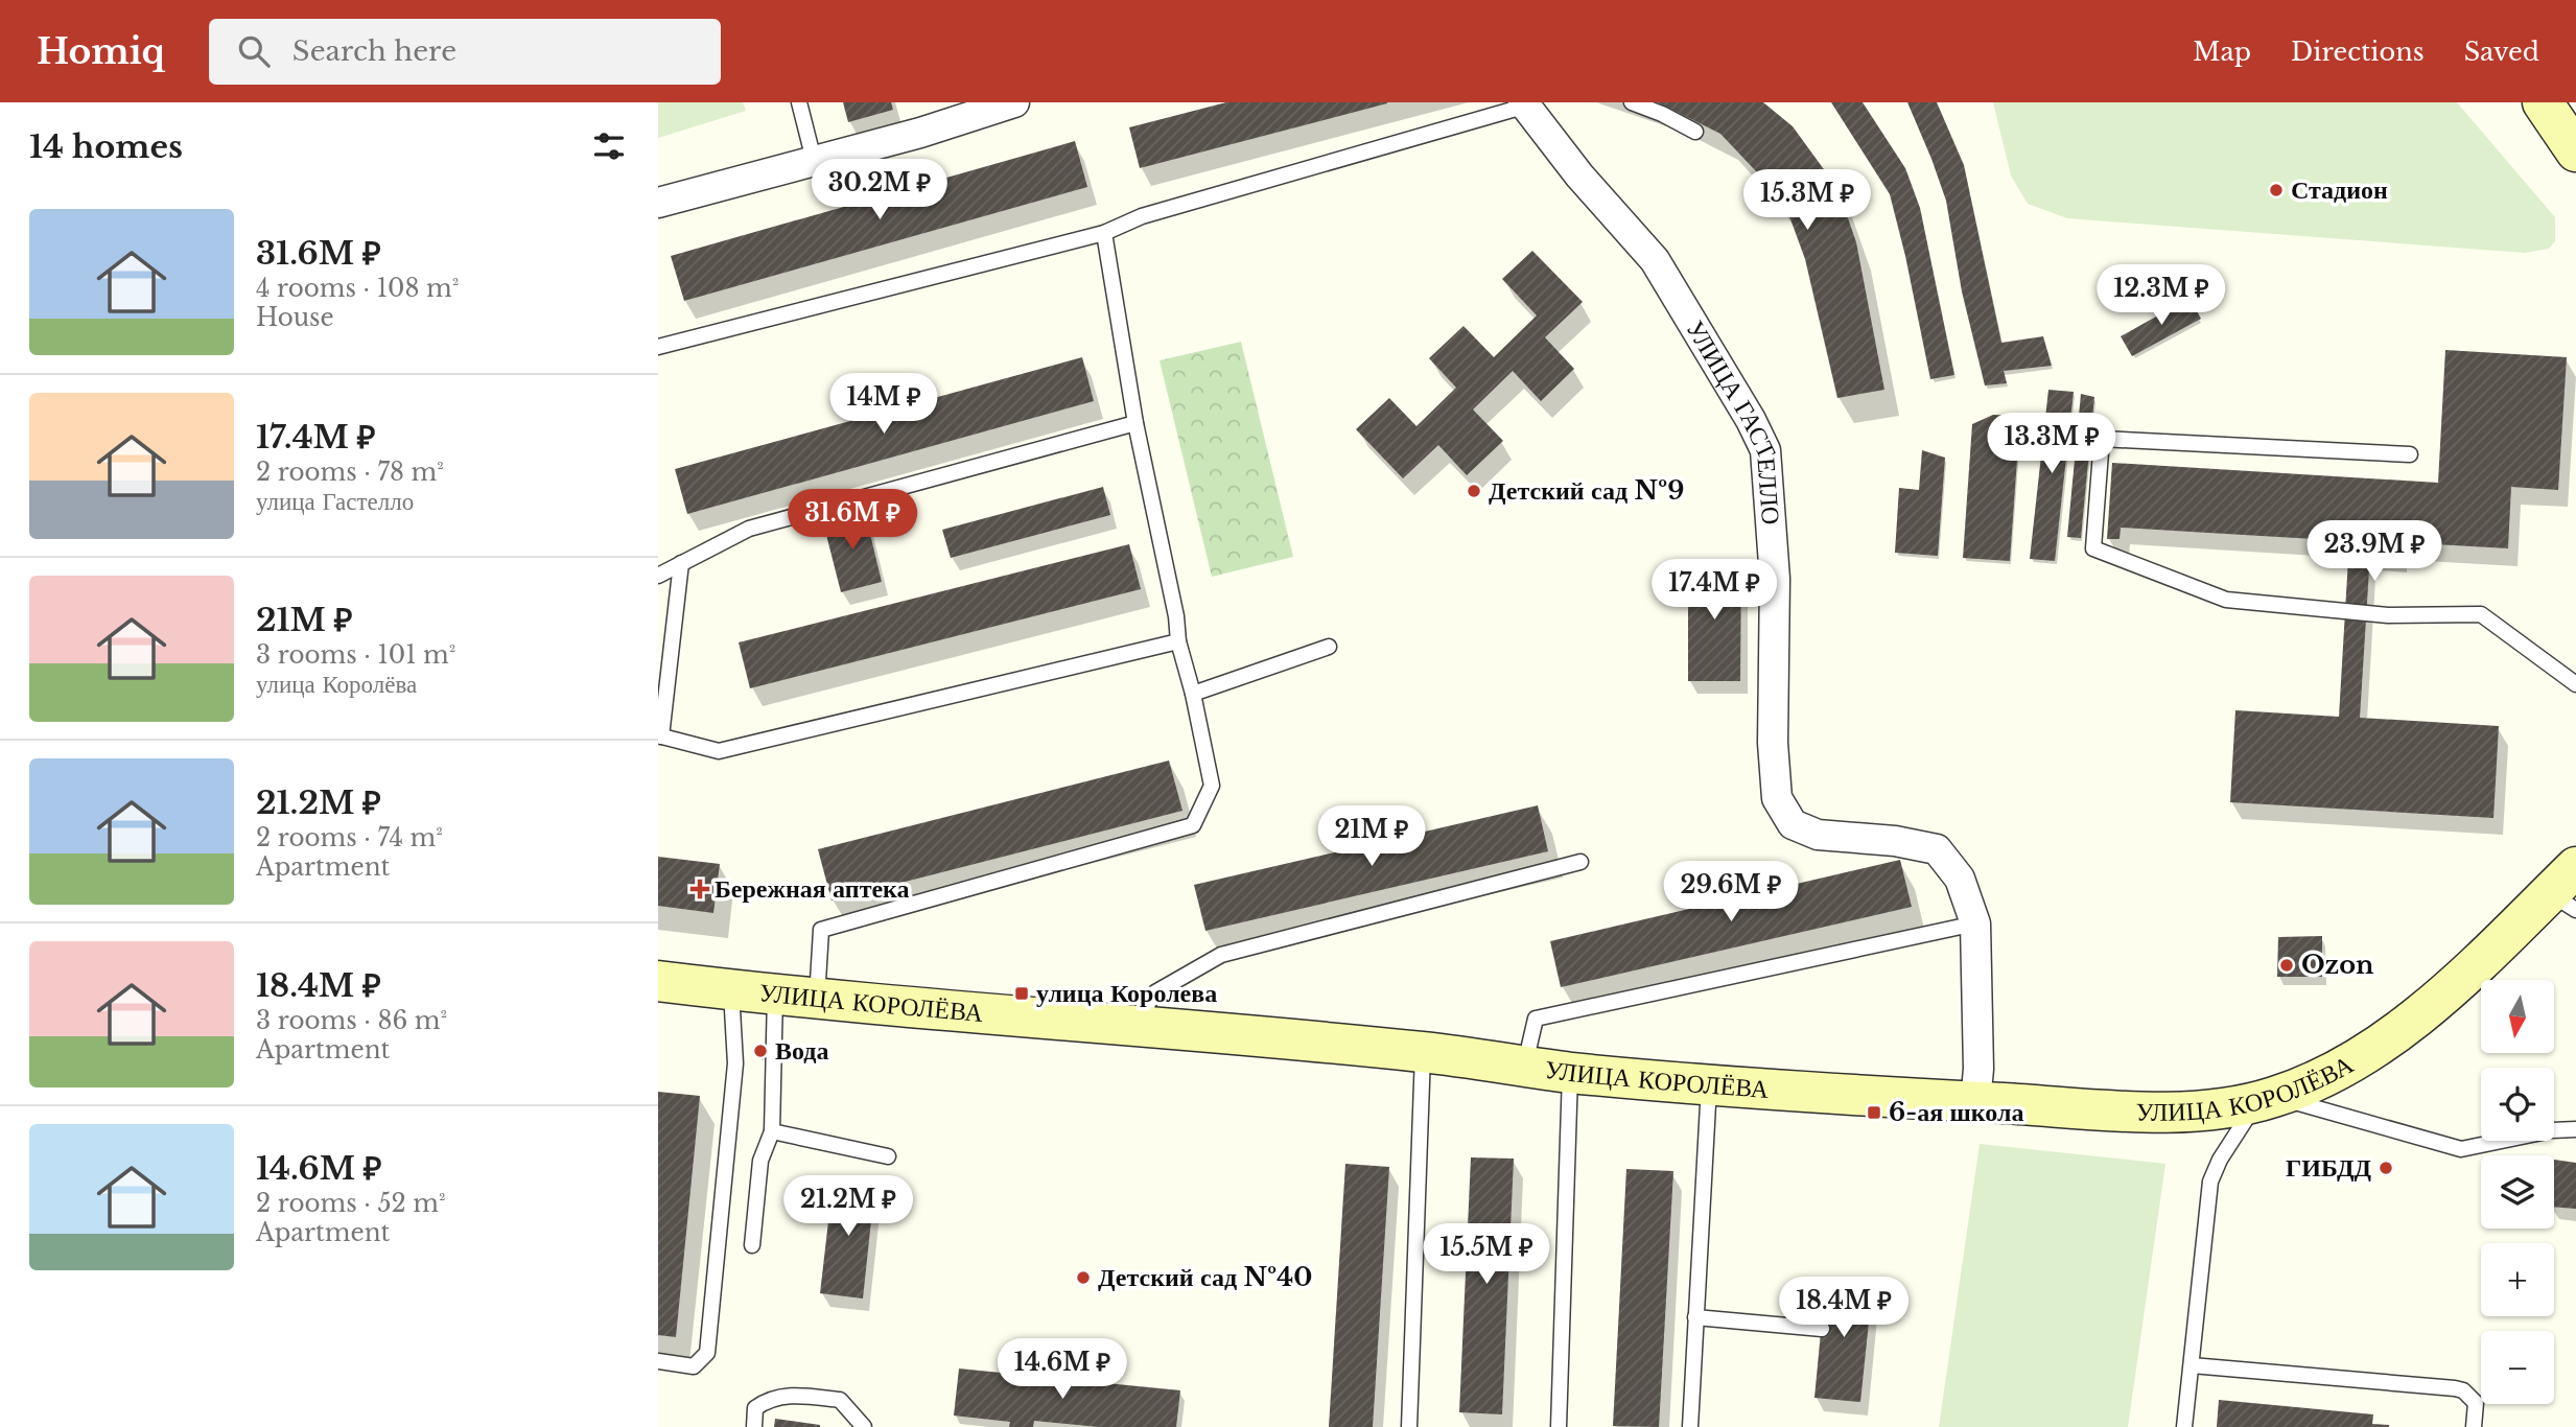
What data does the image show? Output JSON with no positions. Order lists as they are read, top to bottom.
{
  "streets": {
    "main road": ["УЛИЦА КОРОЛЁВА"],
    "street": ["УЛИЦА ГАСТЕЛЛО"]
  },
  "crossings": [
    ["УЛИЦА ГАСТЕЛЛО", "УЛИЦА КОРОЛЁВА"]
  ],
  "places": {
    "other": [
      "Стадион",
      "Детский сад №9",
      "Ozon",
      "Вода",
      "ГИБДД",
      "Детский сад №40"
    ],
    "health": ["Бережная аптека"],
    "transit": ["улица Королева", "6-ая школа"]
  },
  "north": "bottom",
  "page": {
    "header": "Homiq",
    "search": "Search here",
    "nav": ["Map", "Directions", "Saved"],
    "heading": "14 homes",
    "price": [
      "30.2M ₽",
      "15.3M ₽",
      "12.3M ₽",
      "14M ₽",
      "13.3M ₽",
      "31.6M ₽",
      "23.9M ₽",
      "17.4M ₽",
      "21M ₽",
      "29.6M ₽",
      "21.2M ₽",
      "15.5M ₽",
      "18.4M ₽",
      "14.6M ₽"
    ],
    "list": [
      {
        "name": "31.6M ₽",
        "note": "4 rooms · 108 m² · House"
      },
      {
        "name": "17.4M ₽",
        "note": "2 rooms · 78 m² · улица Гастелло"
      },
      {
        "name": "21M ₽",
        "note": "3 rooms · 101 m² · улица Королёва"
      },
      {
        "name": "21.2M ₽",
        "note": "2 rooms · 74 m² · Apartment"
      },
      {
        "name": "18.4M ₽",
        "note": "3 rooms · 86 m² · Apartment"
      },
      {
        "name": "14.6M ₽",
        "note": "2 rooms · 52 m² · Apartment"
      }
    ],
    "map_buttons": ["+", "−"]
  }
}
